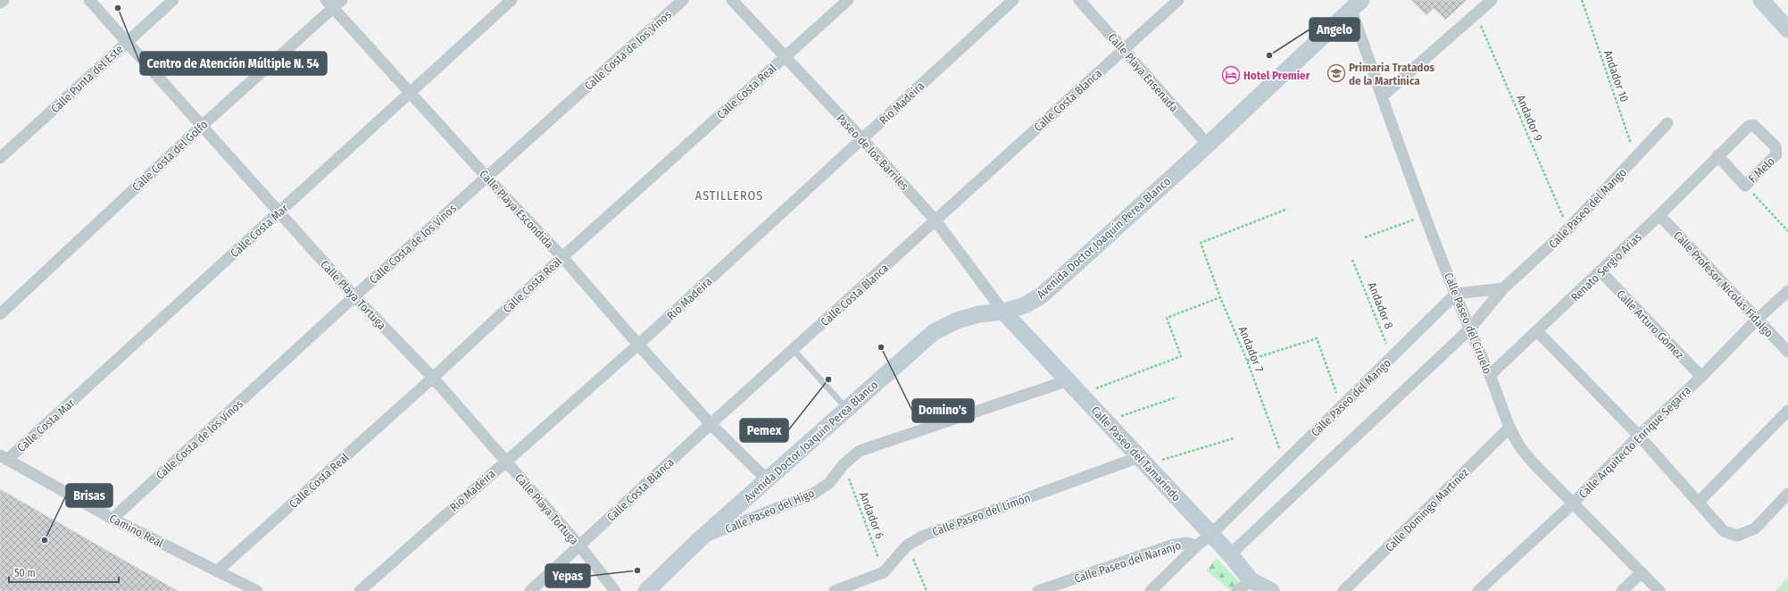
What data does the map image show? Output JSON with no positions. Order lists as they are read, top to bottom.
{
  "streets": {
    "main road": ["Avenida Doctor Joaquín Perea Blanco", "Calle Paseo del Tamarindo"],
    "street": [
      "Calle Costa de los Vinos",
      "Calle Playa Ensenada",
      "Calle Punta del Este",
      "Calle Costa Real",
      "Calle Costa Blanca",
      "Río Madeira",
      "Paseo de los Barriles",
      "Calle Costa del Golfo",
      "F Melo",
      "Calle Paseo del Mango",
      "Calle Playa Escondida",
      "Calle Costa Mar",
      "Renato Sergio Arias",
      "Calle Profesor Nicolás Fidalgo",
      "Calle Playa Tortuga",
      "Calle Paseo del Ciruelo",
      "Calle Arturo Gómez",
      "Calle Arquitecto Enrique Segarra",
      "Calle Domingo Martínez",
      "Calle Paseo del Higo",
      "Calle Paseo del Limón",
      "Camino Real",
      "Calle Paseo del Naranjo"
    ],
    "path": [
      "Andador 10",
      "Andador 9",
      "Andador 8",
      "Andador 7",
      "Andador 6"
    ]
  },
  "crossings": [
    ["Calle Costa de los Vinos", "Calle Playa Escondida"],
    ["Calle Costa de los Vinos", "Calle Playa Tortuga"],
    ["Calle Costa de los Vinos", "Camino Real"],
    ["Calle Playa Ensenada", "Calle Costa Blanca"],
    ["Calle Playa Ensenada", "Avenida Doctor Joaquín Perea Blanco"],
    ["Andador 10", "Calle Paseo del Mango"],
    ["Calle Punta del Este", "Calle Playa Tortuga"],
    ["Calle Costa Real", "Paseo de los Barriles"],
    ["Calle Costa Real", "Calle Playa Escondida"],
    ["Calle Costa Real", "Calle Playa Tortuga"],
    ["Calle Costa Real", "Camino Real"],
    ["Calle Costa Blanca", "Paseo de los Barriles"],
    ["Calle Costa Blanca", "Calle Playa Escondida"],
    ["Calle Costa Blanca", "Calle Playa Tortuga"],
    ["Río Madeira", "Paseo de los Barriles"],
    ["Río Madeira", "Calle Playa Escondida"],
    ["Río Madeira", "Calle Playa Tortuga"],
    ["Andador 9", "Calle Paseo del Mango"],
    ["Paseo de los Barriles", "Avenida Doctor Joaquín Perea Blanco"],
    ["Paseo de los Barriles", "Calle Paseo del Tamarindo"],
    ["Calle Costa del Golfo", "Calle Playa Escondida"],
    ["Calle Costa del Golfo", "Calle Playa Tortuga"],
    ["F Melo", "Renato Sergio Arias"],
    ["Calle Paseo del Mango", "Andador 8"],
    ["Calle Paseo del Mango", "Calle Paseo del Ciruelo"],
    ["Calle Paseo del Mango", "Andador 7"],
    ["Calle Paseo del Mango", "Calle Paseo del Tamarindo"],
    ["Calle Paseo del Mango", "Calle Paseo del Naranjo"],
    ["Calle Playa Escondida", "Calle Costa Mar"],
    ["Calle Playa Escondida", "Avenida Doctor Joaquín Perea Blanco"],
    ["Calle Costa Mar", "Calle Playa Tortuga"],
    ["Calle Costa Mar", "Camino Real"],
    ["Avenida Doctor Joaquín Perea Blanco", "Calle Paseo del Ciruelo"],
    ["Avenida Doctor Joaquín Perea Blanco", "Calle Paseo del Tamarindo"],
    ["Avenida Doctor Joaquín Perea Blanco", "Calle Paseo del Higo"],
    ["Renato Sergio Arias", "Calle Profesor Nicolás Fidalgo"],
    ["Renato Sergio Arias", "Calle Paseo del Ciruelo"],
    ["Renato Sergio Arias", "Calle Arturo Gómez"],
    ["Calle Profesor Nicolás Fidalgo", "Calle Arquitecto Enrique Segarra"],
    ["Calle Paseo del Ciruelo", "Calle Arquitecto Enrique Segarra"],
    ["Calle Paseo del Ciruelo", "Calle Domingo Martínez"],
    ["Calle Arturo Gómez", "Calle Arquitecto Enrique Segarra"],
    ["Calle Paseo del Tamarindo", "Calle Paseo del Higo"],
    ["Calle Paseo del Tamarindo", "Calle Paseo del Limón"],
    ["Calle Paseo del Higo", "Andador 6"],
    ["Calle Paseo del Limón", "Andador 6"]
  ],
  "districts": ["ASTILLEROS"],
  "places": {
    "other": [
      "Centro de Atención Múltiple N. 54",
      "Angelo",
      "Domino's",
      "Pemex",
      "Brisas",
      "Yepas"
    ],
    "school or university": ["Primaria Tratados de la Martinica"],
    "hotel": ["Hotel Premier"]
  },
  "scale_bar": "50 m"
}
